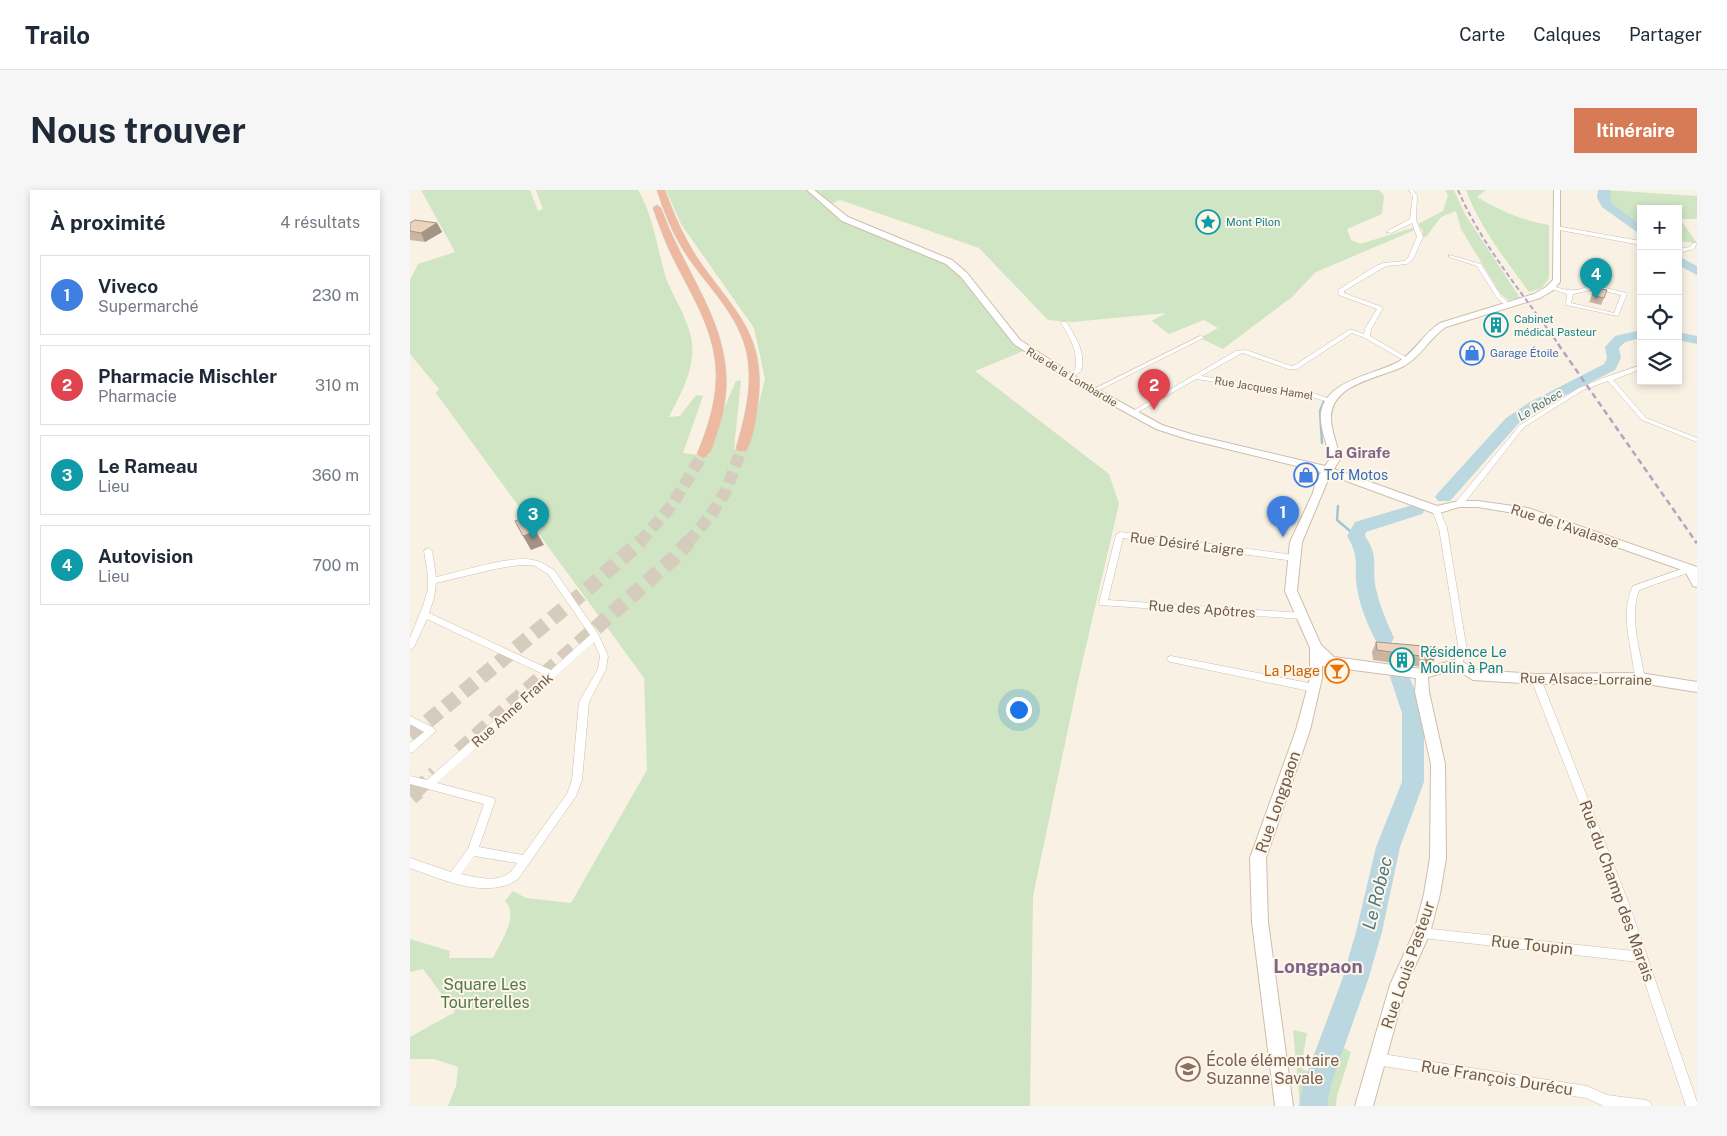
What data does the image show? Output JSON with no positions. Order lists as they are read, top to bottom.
{
  "streets": {
    "main road": [
      "Rue de la Lombardie",
      "Rue de l'Avalasse",
      "Rue Alsace-Lorraine",
      "Rue Longpaon",
      "Rue Louis Pasteur"
    ],
    "street": [
      "Rue Jacques Hamel",
      "Rue Désiré Laigre",
      "Rue des Apôtres",
      "Rue Anne Frank",
      "Rue du Champ des Marais",
      "Rue Toupin",
      "Rue François Durécu"
    ]
  },
  "crossings": [
    ["Rue de la Lombardie", "Rue de l'Avalasse"],
    ["Rue Désiré Laigre", "Rue des Apôtres"],
    ["Rue Alsace-Lorraine", "Rue du Champ des Marais"],
    ["Rue du Champ des Marais", "Rue Toupin"],
    ["Rue Toupin", "Rue Louis Pasteur"],
    ["Rue Louis Pasteur", "Rue François Durécu"]
  ],
  "districts": ["La Girafe", "Longpaon"],
  "water": ["Le Robec"],
  "parks": ["Square Les Tourterelles"],
  "places": {
    "place": ["Mont Pilon"],
    "building": ["Cabinet médical Pasteur", "Résidence Le Moulin à Pan"],
    "shop": ["Garage Étoile", "Tof Motos"],
    "bar": ["La Plage"],
    "school or university": ["École élémentaire Suzanne Savale"]
  },
  "page": {
    "header": "Trailo",
    "nav": ["Carte", "Calques", "Partager"],
    "buttons": "Itinéraire",
    "title": "Nous trouver",
    "heading": ["À proximité", "4 résultats"],
    "map_buttons": ["+", "−"],
    "list": [
      {
        "mark": "1",
        "name": "Viveco",
        "note": "Supermarché",
        "value": "230 m"
      },
      {
        "mark": "2",
        "name": "Pharmacie Mischler",
        "note": "Pharmacie",
        "value": "310 m"
      },
      {
        "mark": "3",
        "name": "Le Rameau",
        "note": "Lieu",
        "value": "360 m"
      },
      {
        "mark": "4",
        "name": "Autovision",
        "note": "Lieu",
        "value": "700 m"
      }
    ],
    "pins": [
      "4",
      "2",
      "1",
      "3"
    ]
  }
}
